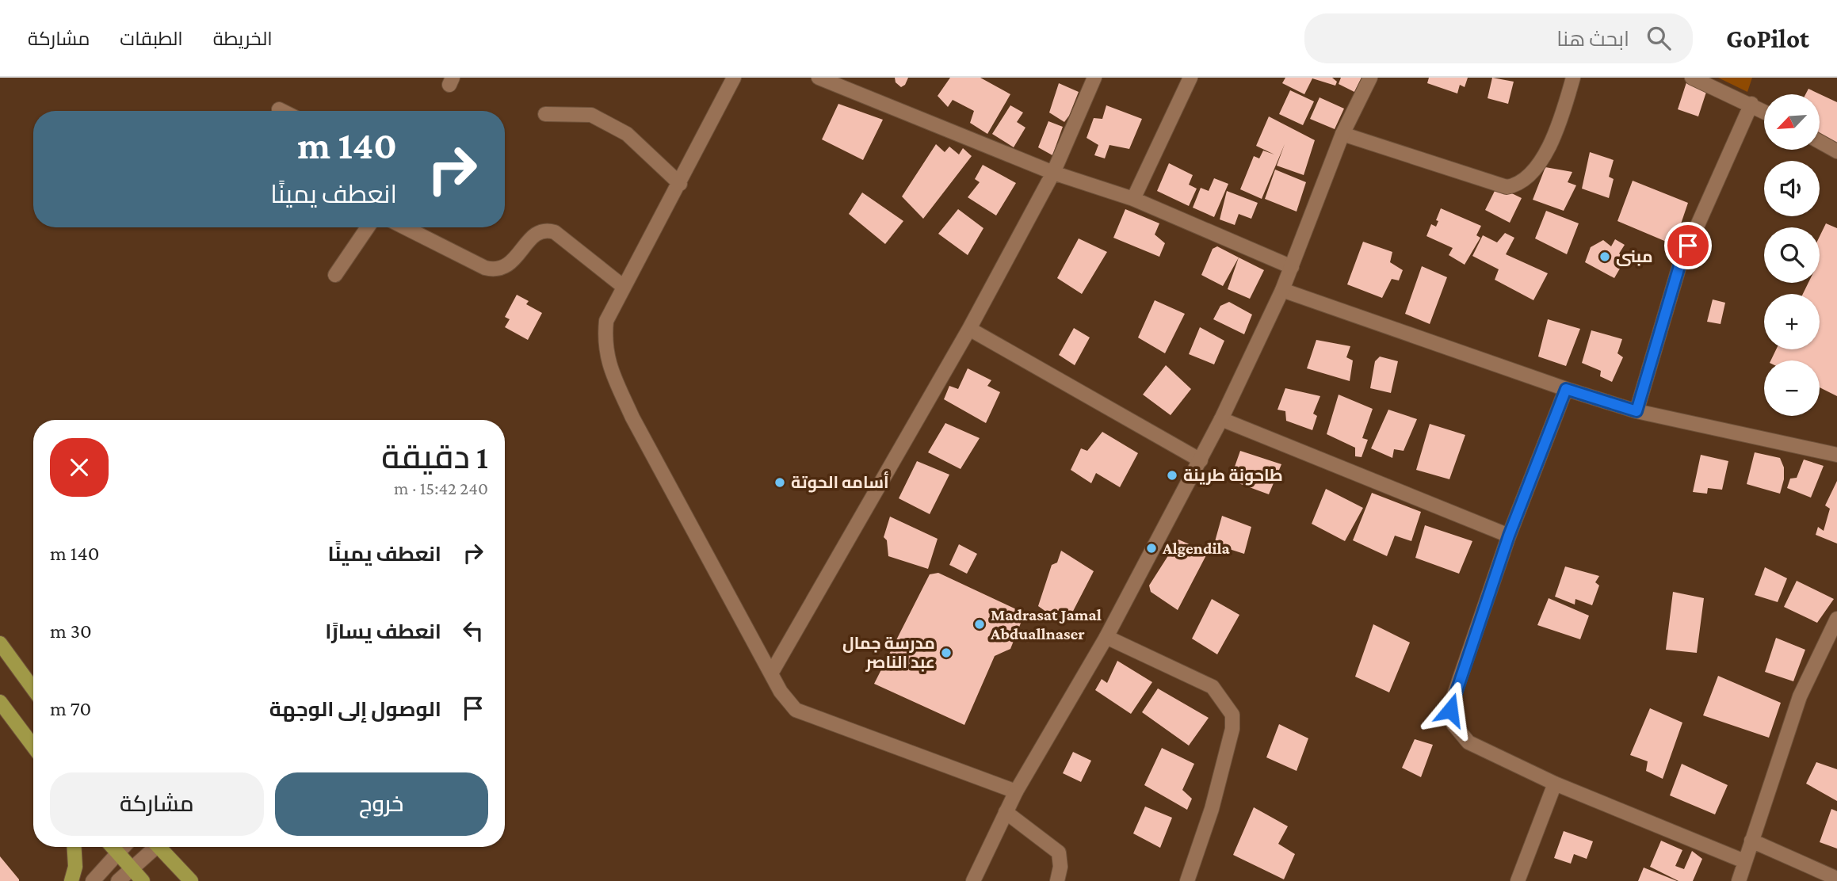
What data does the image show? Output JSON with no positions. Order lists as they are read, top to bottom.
{
  "places": [
    "مبنى",
    "طاحونة طرينة",
    "أسامه الحوتة",
    "Algendila",
    "Madrasat Jamal Abduallnaser",
    "مدرسة جمال عبد الناصر"
  ],
  "north": "bottom left",
  "page": {
    "header": "GoPilot",
    "search": "ابحث هنا",
    "nav": ["الخريطة", "الطبقات", "مشاركة"],
    "map_buttons": ["+", "−"],
    "turn": ["140 m", "انعطف يمينًا"],
    "heading": ["1 دقيقة", "240 m · 15:42"],
    "list": [
      {
        "name": "انعطف يمينًا",
        "value": "140 m"
      },
      {
        "name": "انعطف يسارًا",
        "value": "30 m"
      },
      {
        "name": "الوصول إلى الوجهة",
        "value": "70 m"
      }
    ],
    "buttons": ["خروج", "مشاركة"]
  }
}
